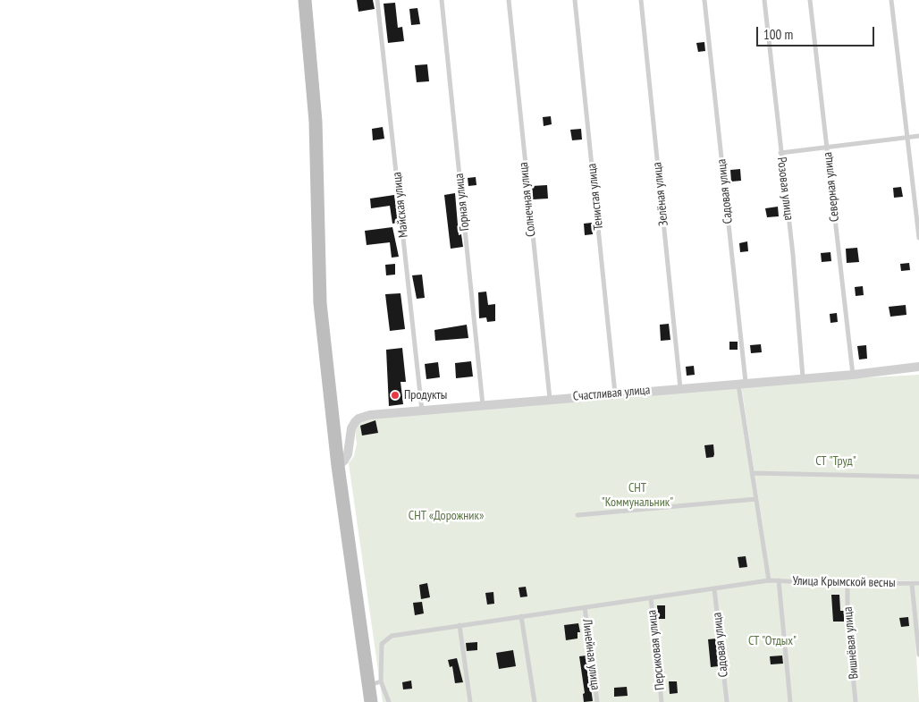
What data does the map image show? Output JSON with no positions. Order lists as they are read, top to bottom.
{
  "streets": {
    "street": ["Счастливая улица"],
    "lane": [
      "Северная улица",
      "Розовая улица",
      "Садовая улица",
      "Зелёная улица",
      "Тенистая улица",
      "Солнечная улица",
      "Горная улица",
      "Майская улица",
      "Улица Крымской весны",
      "Вишнёвая улица",
      "Персиковая улица",
      "Линейная улица"
    ]
  },
  "crossings": [
    ["Северная улица", "Счастливая улица"],
    ["Розовая улица", "Счастливая улица"],
    ["Садовая улица", "Счастливая улица"],
    ["Садовая улица", "Улица Крымской весны"],
    ["Зелёная улица", "Счастливая улица"],
    ["Тенистая улица", "Счастливая улица"],
    ["Солнечная улица", "Счастливая улица"],
    ["Горная улица", "Счастливая улица"],
    ["Майская улица", "Счастливая улица"],
    ["Улица Крымской весны", "Вишнёвая улица"],
    ["Улица Крымской весны", "Персиковая улица"],
    ["Улица Крымской весны", "Линейная улица"]
  ],
  "parks": [
    "СТ \"Труд\"",
    "СНТ \"Коммунальник\"",
    "СНТ «Дорожник»",
    "СТ \"Отдых\""
  ],
  "places": ["Продукты"],
  "scale_bar": "100 m"
}
